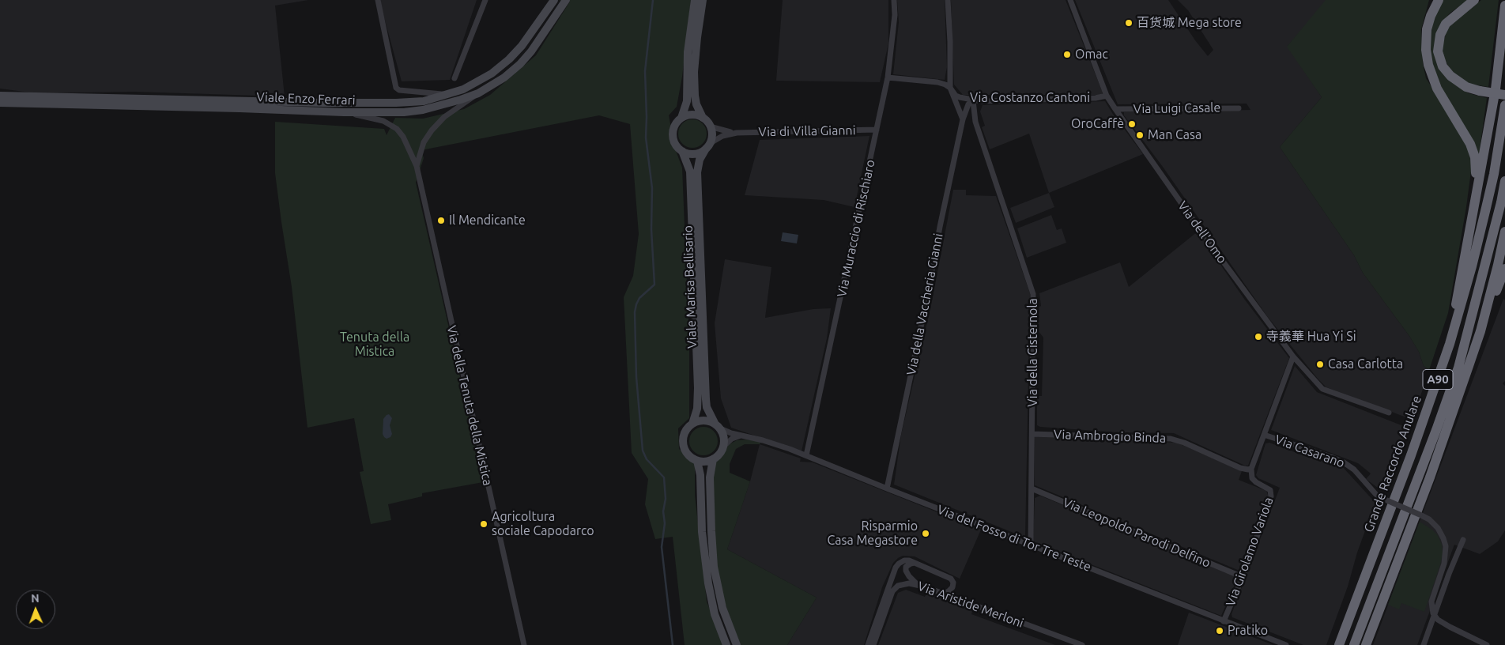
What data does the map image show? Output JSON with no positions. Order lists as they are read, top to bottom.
{
  "streets": {
    "highway": ["A90", "Grande Raccordo Anulare"],
    "main road": ["Viale Enzo Ferrari", "Viale Marisa Bellisario"],
    "street": [
      "Via Costanzo Cantoni",
      "Via Luigi Casale",
      "Via di Villa Gianni",
      "Via Muraccio di Rischiaro",
      "Via dell'Omo",
      "Via della Vaccheria Gianni",
      "Via della Cisternola",
      "Via della Tenuta della Mistica",
      "Via Ambrogio Binda",
      "Via Casarano",
      "Via Leopoldo Parodi Delfino",
      "Via del Fosso di Tor Tre Teste",
      "Via Girolamo Variola",
      "Via Aristide Merloni"
    ]
  },
  "crossings": [
    ["Via Costanzo Cantoni", "Via Muraccio di Rischiaro"],
    ["Via Costanzo Cantoni", "Via dell'Omo"],
    ["Via Costanzo Cantoni", "Via della Vaccheria Gianni"],
    ["Via Costanzo Cantoni", "Via della Cisternola"],
    ["Viale Enzo Ferrari", "Via della Tenuta della Mistica"],
    ["Via Luigi Casale", "Via dell'Omo"],
    ["Via di Villa Gianni", "Via Muraccio di Rischiaro"],
    ["Via di Villa Gianni", "Viale Marisa Bellisario"],
    ["Via Muraccio di Rischiaro", "Via del Fosso di Tor Tre Teste"],
    ["Viale Marisa Bellisario", "Via del Fosso di Tor Tre Teste"],
    ["Via della Vaccheria Gianni", "Via della Cisternola"],
    ["Via della Vaccheria Gianni", "Via del Fosso di Tor Tre Teste"],
    ["Via della Cisternola", "Via Ambrogio Binda"],
    ["Via della Cisternola", "Via Leopoldo Parodi Delfino"],
    ["Via della Cisternola", "Via del Fosso di Tor Tre Teste"],
    ["Via Ambrogio Binda", "Via Girolamo Variola"],
    ["Via Leopoldo Parodi Delfino", "Via Girolamo Variola"],
    ["Via del Fosso di Tor Tre Teste", "Via Girolamo Variola"]
  ],
  "parks": ["Tenuta della Mistica"],
  "places": [
    "百货城 Mega store",
    "Omac",
    "OroCaffè",
    "Man Casa",
    "Il Mendicante",
    "寺義華 Hua Yi Si",
    "Casa Carlotta",
    "Agricoltura sociale Capodarco",
    "Risparmio Casa Megastore",
    "Pratiko"
  ],
  "north": "top"
}
